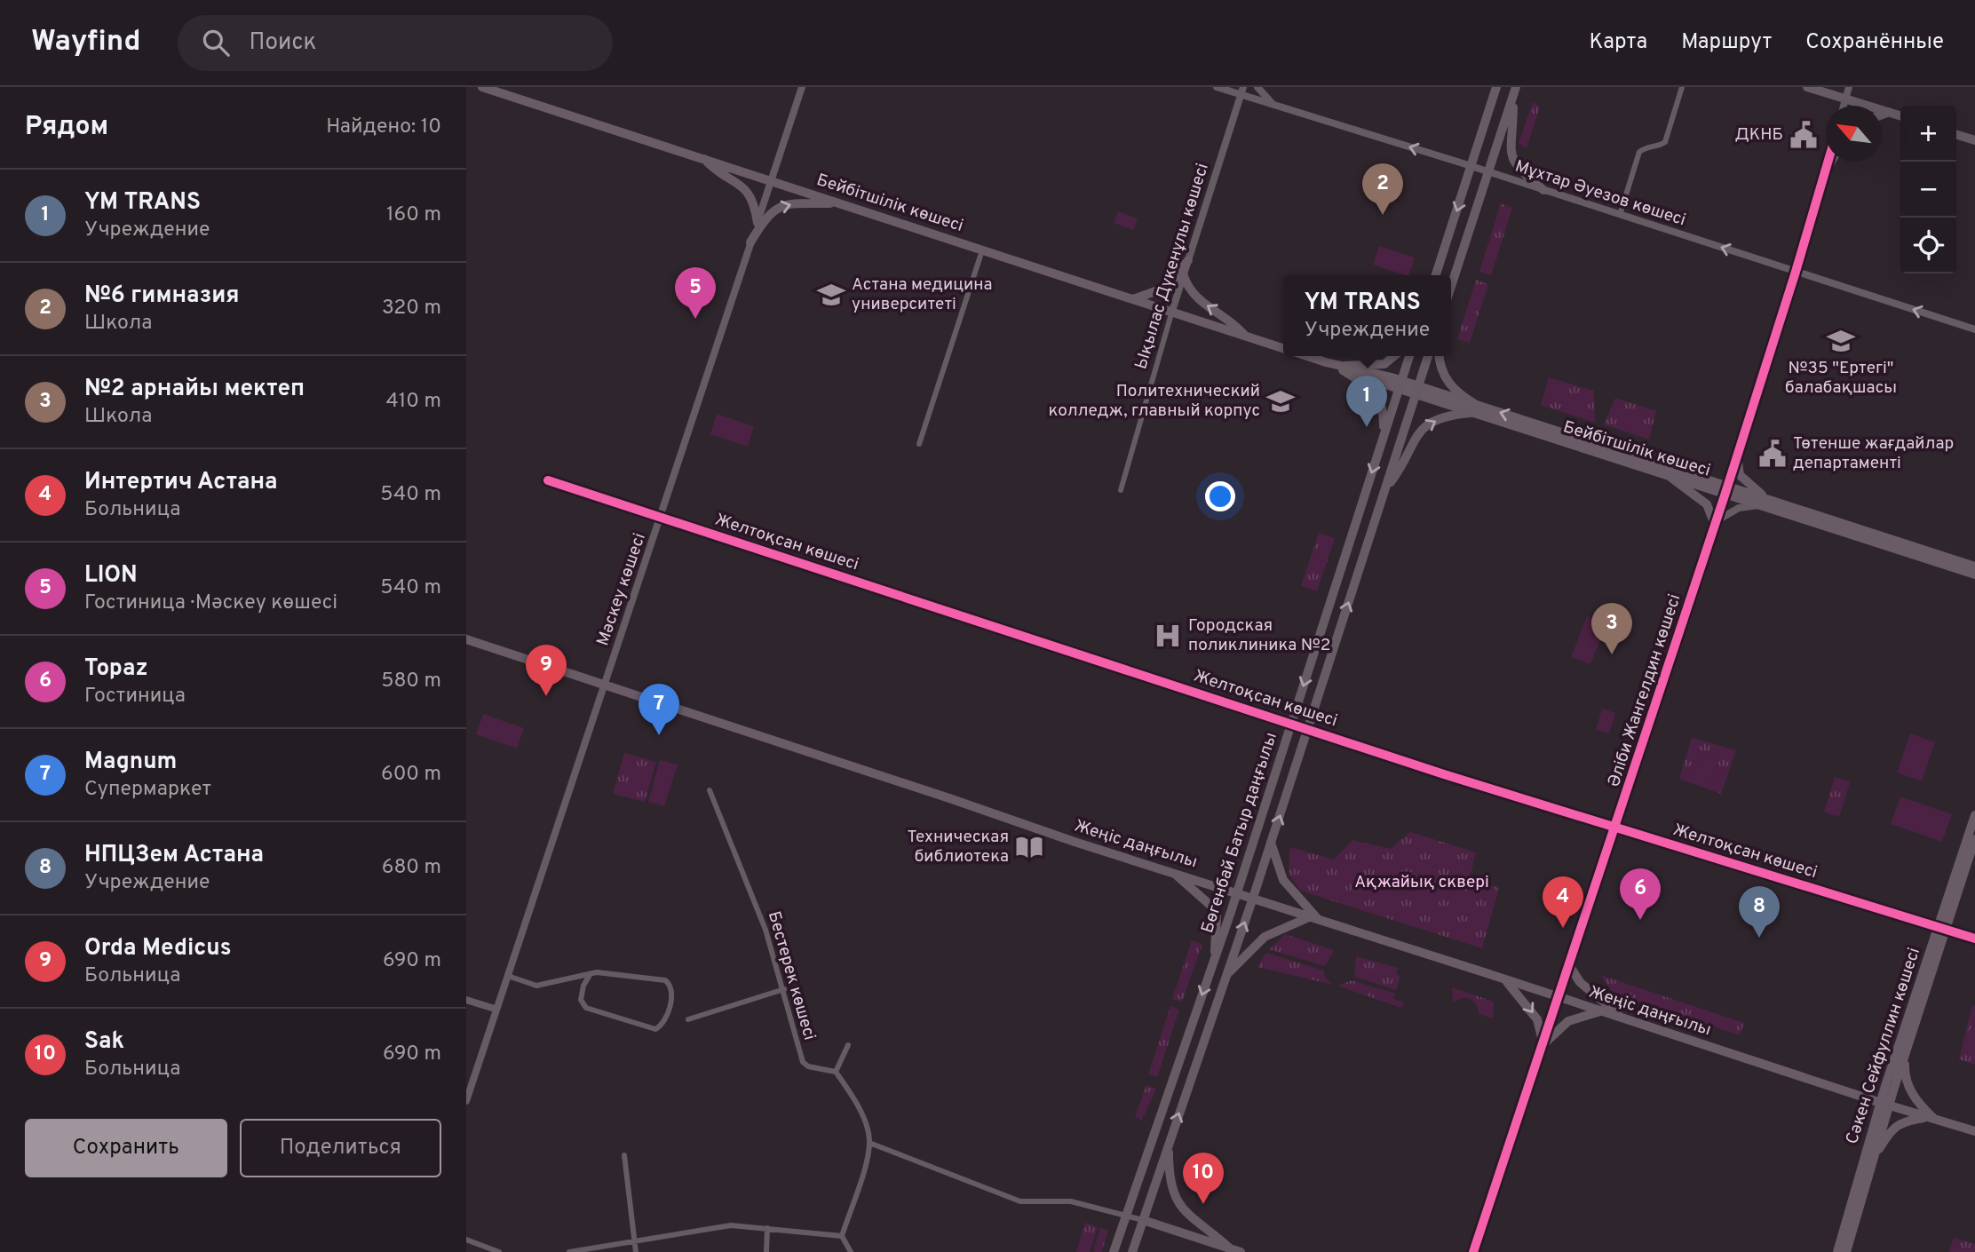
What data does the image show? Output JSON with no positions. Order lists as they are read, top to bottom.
{
  "streets": {
    "main road": [
      "Бейбітшілік көшесі",
      "Бөгенбай Батыр даңғылы",
      "Жеңіс даңғылы",
      "Сәкен Сейфуллин көшесі"
    ],
    "street": [
      "Мұхтар Әуезов көшесі",
      "Ықылас Дүкенұлы көшесі",
      "Желтоқсан көшесі",
      "Мәскеу көшесі",
      "Әліби Жангелдин көшесі",
      "Бестерек көшесі"
    ]
  },
  "crossings": [
    ["Мұхтар Әуезов көшесі", "Ықылас Дүкенұлы көшесі"],
    ["Мұхтар Әуезов көшесі", "Әліби Жангелдин көшесі"],
    ["Бейбітшілік көшесі", "Ықылас Дүкенұлы көшесі"],
    ["Бейбітшілік көшесі", "Мәскеу көшесі"],
    ["Бейбітшілік көшесі", "Әліби Жангелдин көшесі"],
    ["Бейбітшілік көшесі", "Бөгенбай Батыр даңғылы"],
    ["Желтоқсан көшесі", "Мәскеу көшесі"],
    ["Желтоқсан көшесі", "Әліби Жангелдин көшесі"],
    ["Желтоқсан көшесі", "Бөгенбай Батыр даңғылы"],
    ["Желтоқсан көшесі", "Сәкен Сейфуллин көшесі"],
    ["Мәскеу көшесі", "Жеңіс даңғылы"],
    ["Әліби Жангелдин көшесі", "Жеңіс даңғылы"],
    ["Бөгенбай Батыр даңғылы", "Жеңіс даңғылы"],
    ["Жеңіс даңғылы", "Сәкен Сейфуллин көшесі"]
  ],
  "one_way": ["Мұхтар Әуезов көшесі"],
  "parks": ["Ақжайық сквері"],
  "places": {
    "public building": ["ДКНБ", "Төтенше жағдайлар департаменті"],
    "school or university": ["Астана медицина университеті", "№35 \"Ертегі\" балабақшасы", "Политехнический колледж, главный корпус"],
    "hospital": ["Городская поликлиника №2"],
    "library": ["Техническая библиотека"]
  },
  "north": "top left",
  "page": {
    "header": "Wayfind",
    "search": "Поиск",
    "nav": ["Карта", "Маршрут", "Сохранённые"],
    "heading": ["Рядом", "Найдено: 10"],
    "map_buttons": ["+", "−"],
    "pins": [
      "2",
      "5",
      "1",
      "3",
      "9",
      "7",
      "6",
      "4",
      "8",
      "10"
    ],
    "list": [
      {
        "mark": "1",
        "name": "YM TRANS",
        "note": "Учреждение",
        "value": "160 m"
      },
      {
        "mark": "2",
        "name": "№6 гимназия",
        "note": "Школа",
        "value": "320 m"
      },
      {
        "mark": "3",
        "name": "№2 арнайы мектеп",
        "note": "Школа",
        "value": "410 m"
      },
      {
        "mark": "4",
        "name": "Интертич Астана",
        "note": "Больница",
        "value": "540 m"
      },
      {
        "mark": "5",
        "name": "LION",
        "note": "Гостиница · Мәскеу көшесі",
        "value": "540 m"
      },
      {
        "mark": "6",
        "name": "Topaz",
        "note": "Гостиница",
        "value": "580 m"
      },
      {
        "mark": "7",
        "name": "Magnum",
        "note": "Супермаркет",
        "value": "600 m"
      },
      {
        "mark": "8",
        "name": "НПЦЗем Астана",
        "note": "Учреждение",
        "value": "680 m"
      },
      {
        "mark": "9",
        "name": "Orda Medicus",
        "note": "Больница",
        "value": "690 m"
      },
      {
        "mark": "10",
        "name": "Sak",
        "note": "Больница",
        "value": "690 m"
      }
    ],
    "popup": ["YM TRANS", "Учреждение"],
    "buttons": ["Сохранить", "Поделиться"]
  }
}
